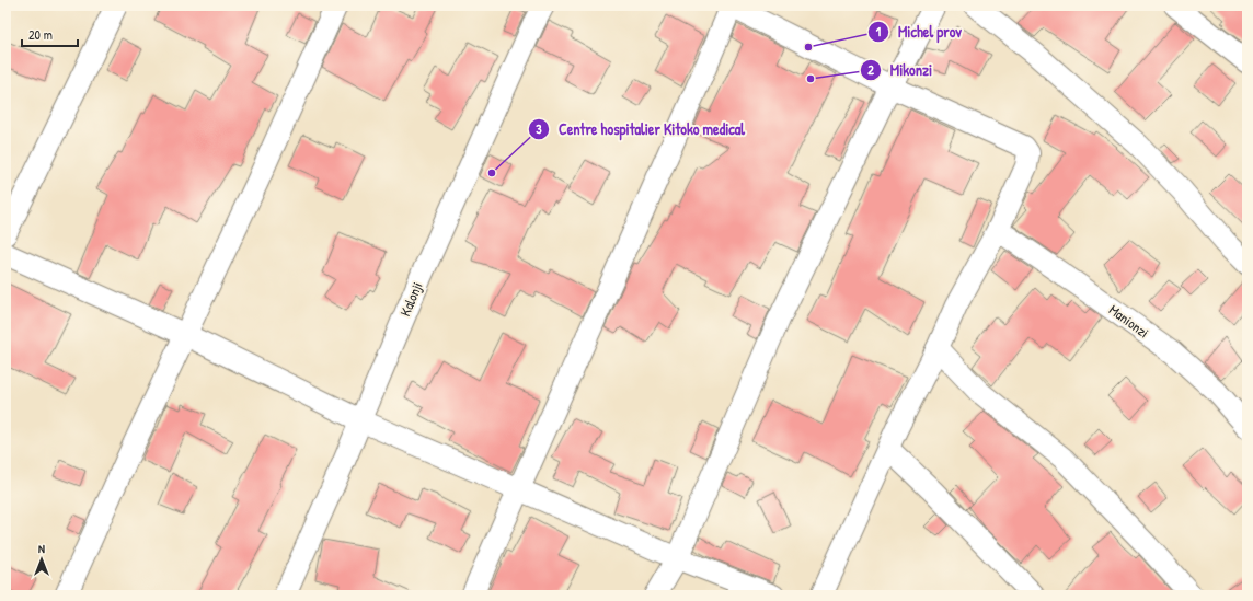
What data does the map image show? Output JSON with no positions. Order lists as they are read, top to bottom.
{
  "streets": {
    "street": ["Kalonji", "Manionzi"]
  },
  "places": ["Michel prov", "Mikonzi", "Centre hospitalier Kitoko medical"],
  "scale_bar": "20 m",
  "north": "top"
}
